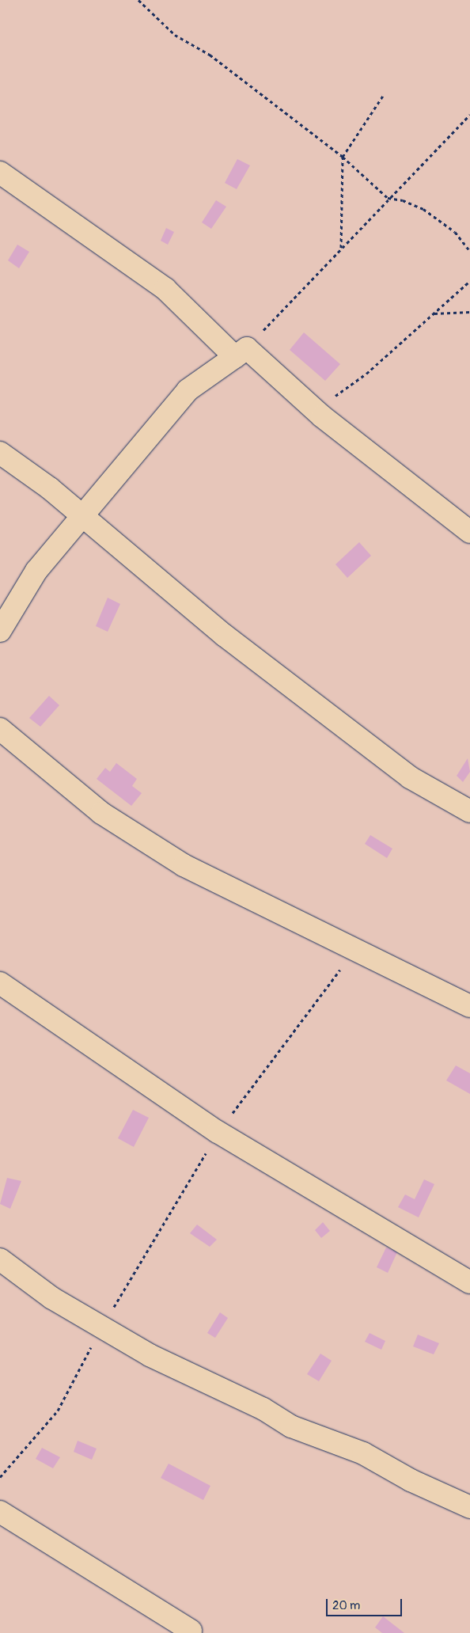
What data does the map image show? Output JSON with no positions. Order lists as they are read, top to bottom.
{
  "scale_bar": "20 m"
}
